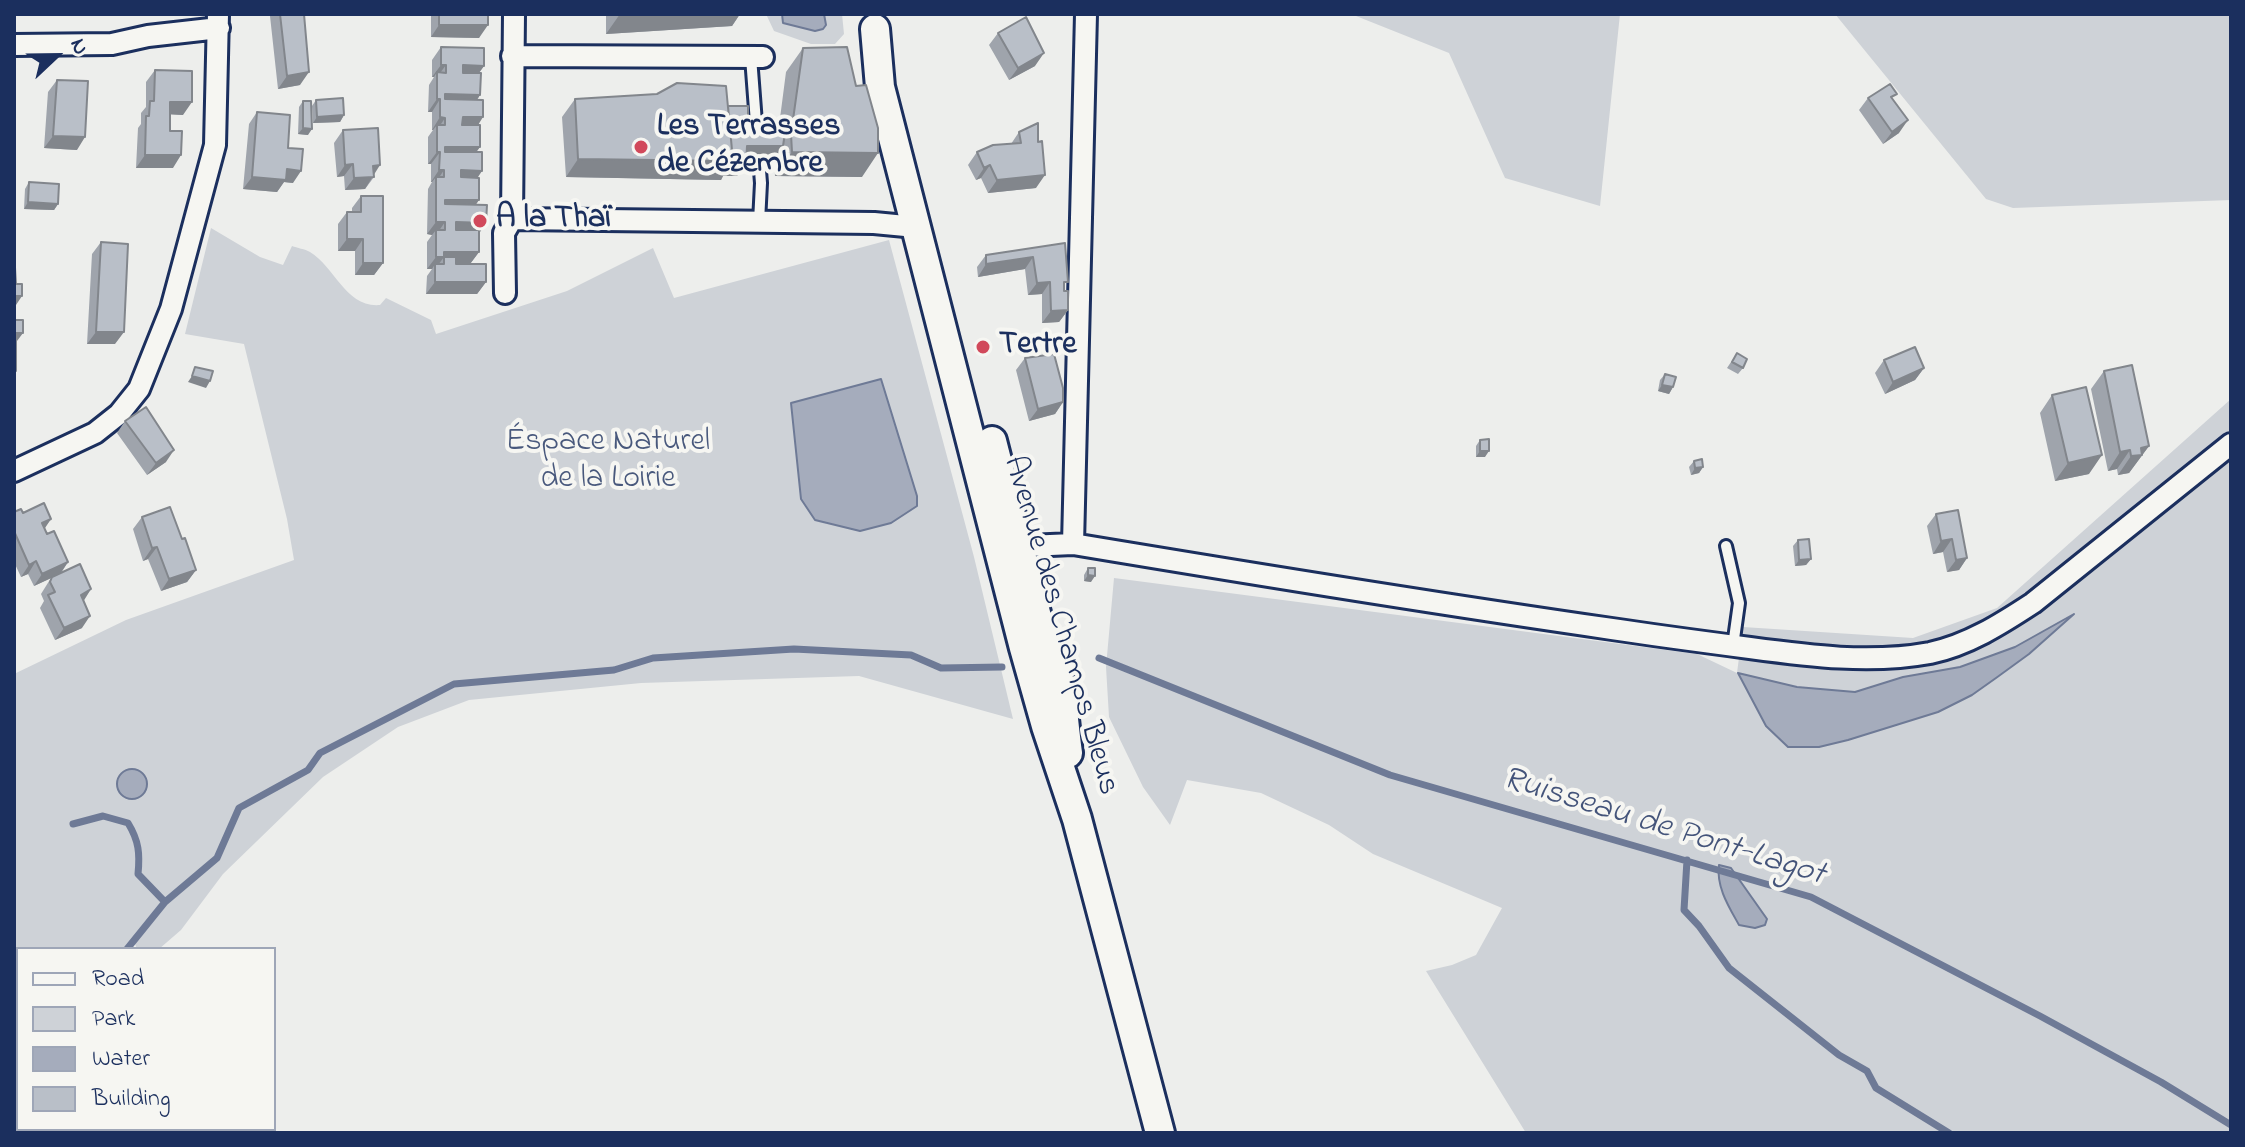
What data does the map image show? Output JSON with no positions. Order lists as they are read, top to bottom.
{
  "streets": {
    "main road": ["Avenue des Champs Bleus"]
  },
  "water": ["Ruisseau de Pont-Lagot"],
  "parks": ["Éspace Naturel de la Loirie"],
  "places": ["Les Terrasses de Cézembre", "A la Thaï", "Tertre"],
  "legend": [
    "Road",
    "Park",
    "Water",
    "Building"
  ],
  "north": "right"
}
